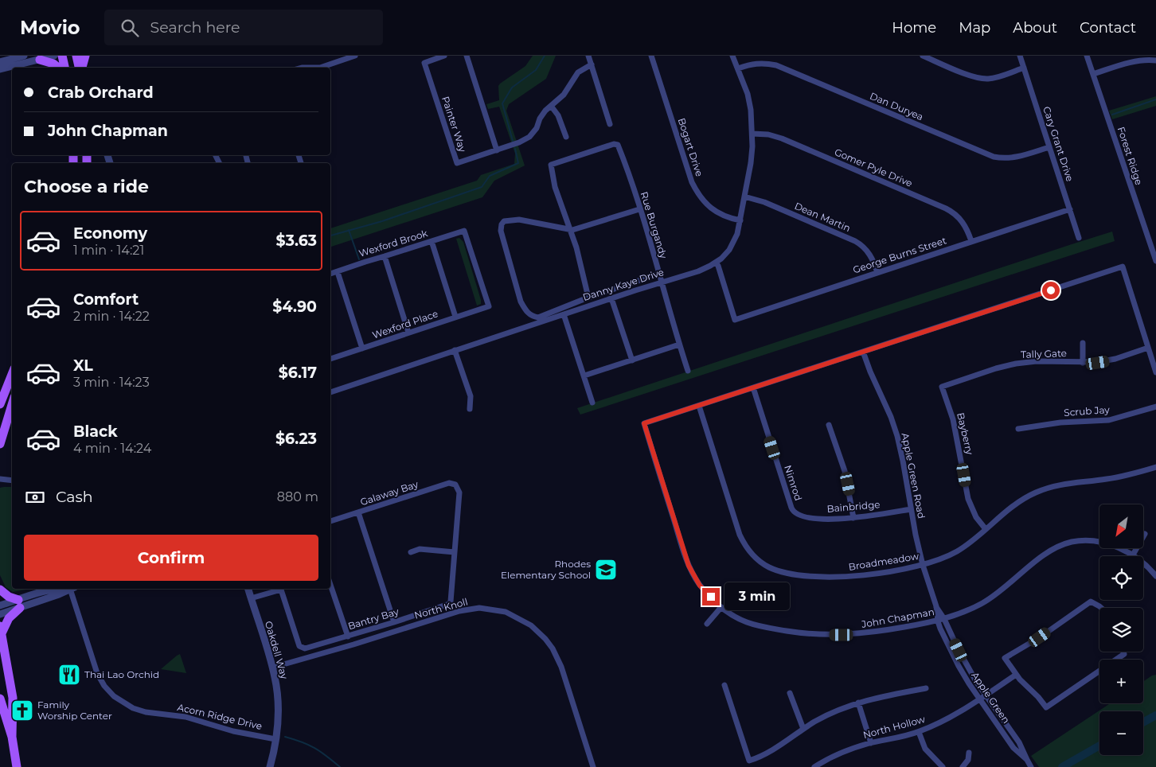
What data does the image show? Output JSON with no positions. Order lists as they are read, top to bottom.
{
  "streets": {
    "street": [
      "Dan Duryea",
      "Painter Way",
      "Cary Grant Drive",
      "Bogart Drive",
      "Forest Ridge",
      "Gomer Pyle Drive",
      "Dean Martin",
      "Rue Burgandy",
      "Wexford Brook",
      "George Burns Street",
      "Danny Kaye Drive",
      "Wexford Place",
      "Tally Gate",
      "Scrub Jay",
      "Bayberry",
      "Apple Green Road",
      "Nimrod",
      "Galaway Bay",
      "Bainbridge",
      "Broadmeadow",
      "North Knoll",
      "John Chapman",
      "Bantry Bay",
      "Oakdell Way",
      "Apple Green",
      "Acorn Ridge Drive",
      "North Hollow"
    ]
  },
  "crossings": [
    ["Dan Duryea", "Cary Grant Drive"],
    ["Dan Duryea", "Danny Kaye Drive"],
    ["Cary Grant Drive", "George Burns Street"],
    ["Bogart Drive", "Danny Kaye Drive"],
    ["Gomer Pyle Drive", "George Burns Street"],
    ["Gomer Pyle Drive", "Danny Kaye Drive"],
    ["Dean Martin", "George Burns Street"],
    ["Dean Martin", "Danny Kaye Drive"],
    ["Rue Burgandy", "Danny Kaye Drive"],
    ["Wexford Brook", "Wexford Place"],
    ["George Burns Street", "Danny Kaye Drive"],
    ["Tally Gate", "Bayberry"],
    ["Bayberry", "Broadmeadow"],
    ["Apple Green Road", "Bainbridge"],
    ["Apple Green Road", "Broadmeadow"],
    ["Apple Green Road", "Apple Green"],
    ["Nimrod", "Bainbridge"],
    ["Galaway Bay", "Bantry Bay"],
    ["Broadmeadow", "John Chapman"],
    ["North Knoll", "Oakdell Way"],
    ["John Chapman", "Apple Green"],
    ["Oakdell Way", "Acorn Ridge Drive"],
    ["Apple Green", "North Hollow"]
  ],
  "places": {
    "school or university": ["Rhodes Elementary School"],
    "restaurant": ["Thai Lao Orchid"],
    "church": ["Family Worship Center"]
  },
  "north": "bottom left",
  "page": {
    "header": "Movio",
    "search": "Search here",
    "nav": [
      "Home",
      "Map",
      "About",
      "Contact"
    ],
    "banner": ["Crab Orchard", "John Chapman"],
    "heading": "Choose a ride",
    "list": [
      {
        "name": "Economy",
        "note": "1 min · 14:21",
        "value": "$3.63"
      },
      {
        "name": "Comfort",
        "note": "2 min · 14:22",
        "value": "$4.90"
      },
      {
        "name": "XL",
        "note": "3 min · 14:23",
        "value": "$6.17"
      },
      {
        "name": "Black",
        "note": "4 min · 14:24",
        "value": "$6.23"
      }
    ],
    "pay": ["Cash", "880 m"],
    "map_buttons": ["+", "−"],
    "buttons": "Confirm",
    "bubble": "3 min"
  }
}
